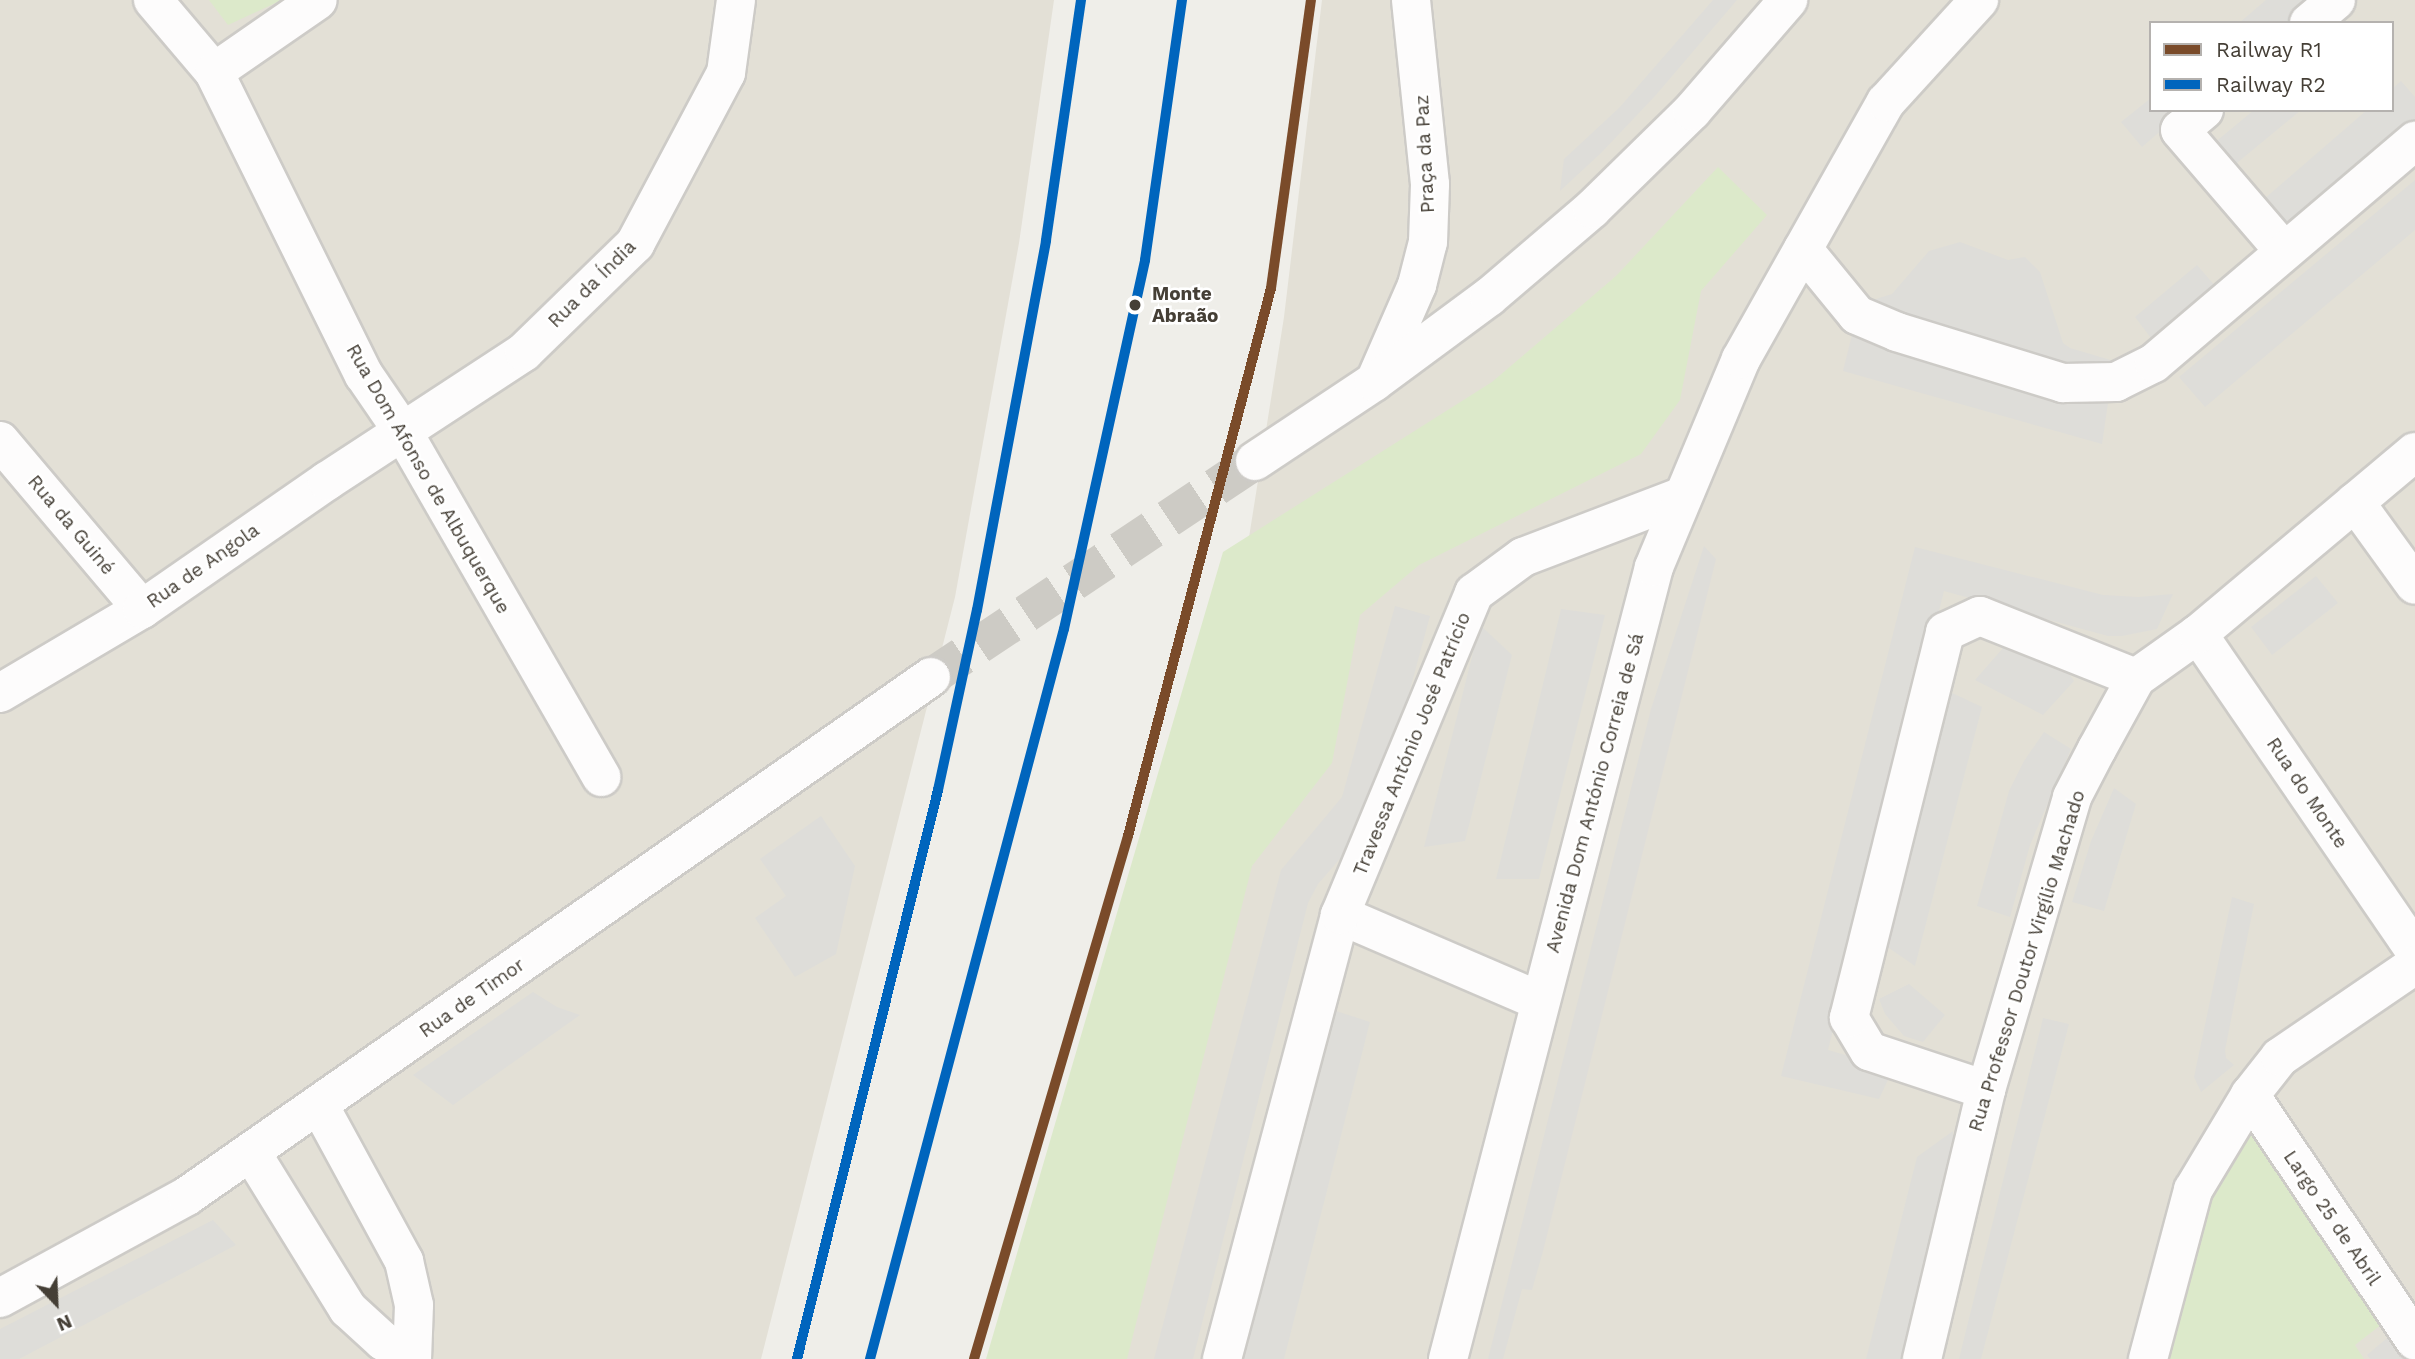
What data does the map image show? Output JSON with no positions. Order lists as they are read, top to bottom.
{
  "streets": {
    "street": [
      "Praça da Paz",
      "Rua da Índia",
      "Rua Dom Afonso de Albuquerque",
      "Rua da Guiné",
      "Rua de Angola",
      "Travessa António José Patrício",
      "Avenida Dom António Correia de Sá",
      "Rua do Monte",
      "Rua Professor Doutor Virgílio Machado",
      "Rua de Timor",
      "Largo 25 de Abril"
    ]
  },
  "crossings": [
    ["Rua da Índia", "Rua Dom Afonso de Albuquerque"],
    ["Rua da Índia", "Rua de Angola"],
    ["Rua Dom Afonso de Albuquerque", "Rua de Angola"],
    ["Rua da Guiné", "Rua de Angola"],
    ["Travessa António José Patrício", "Avenida Dom António Correia de Sá"],
    ["Rua do Monte", "Rua Professor Doutor Virgílio Machado"]
  ],
  "places": ["Monte Abraão"],
  "lines": ["rail line R1", "rail line R2"],
  "legend": ["Railway R1", "Railway R2"],
  "north": "bottom right"
}
